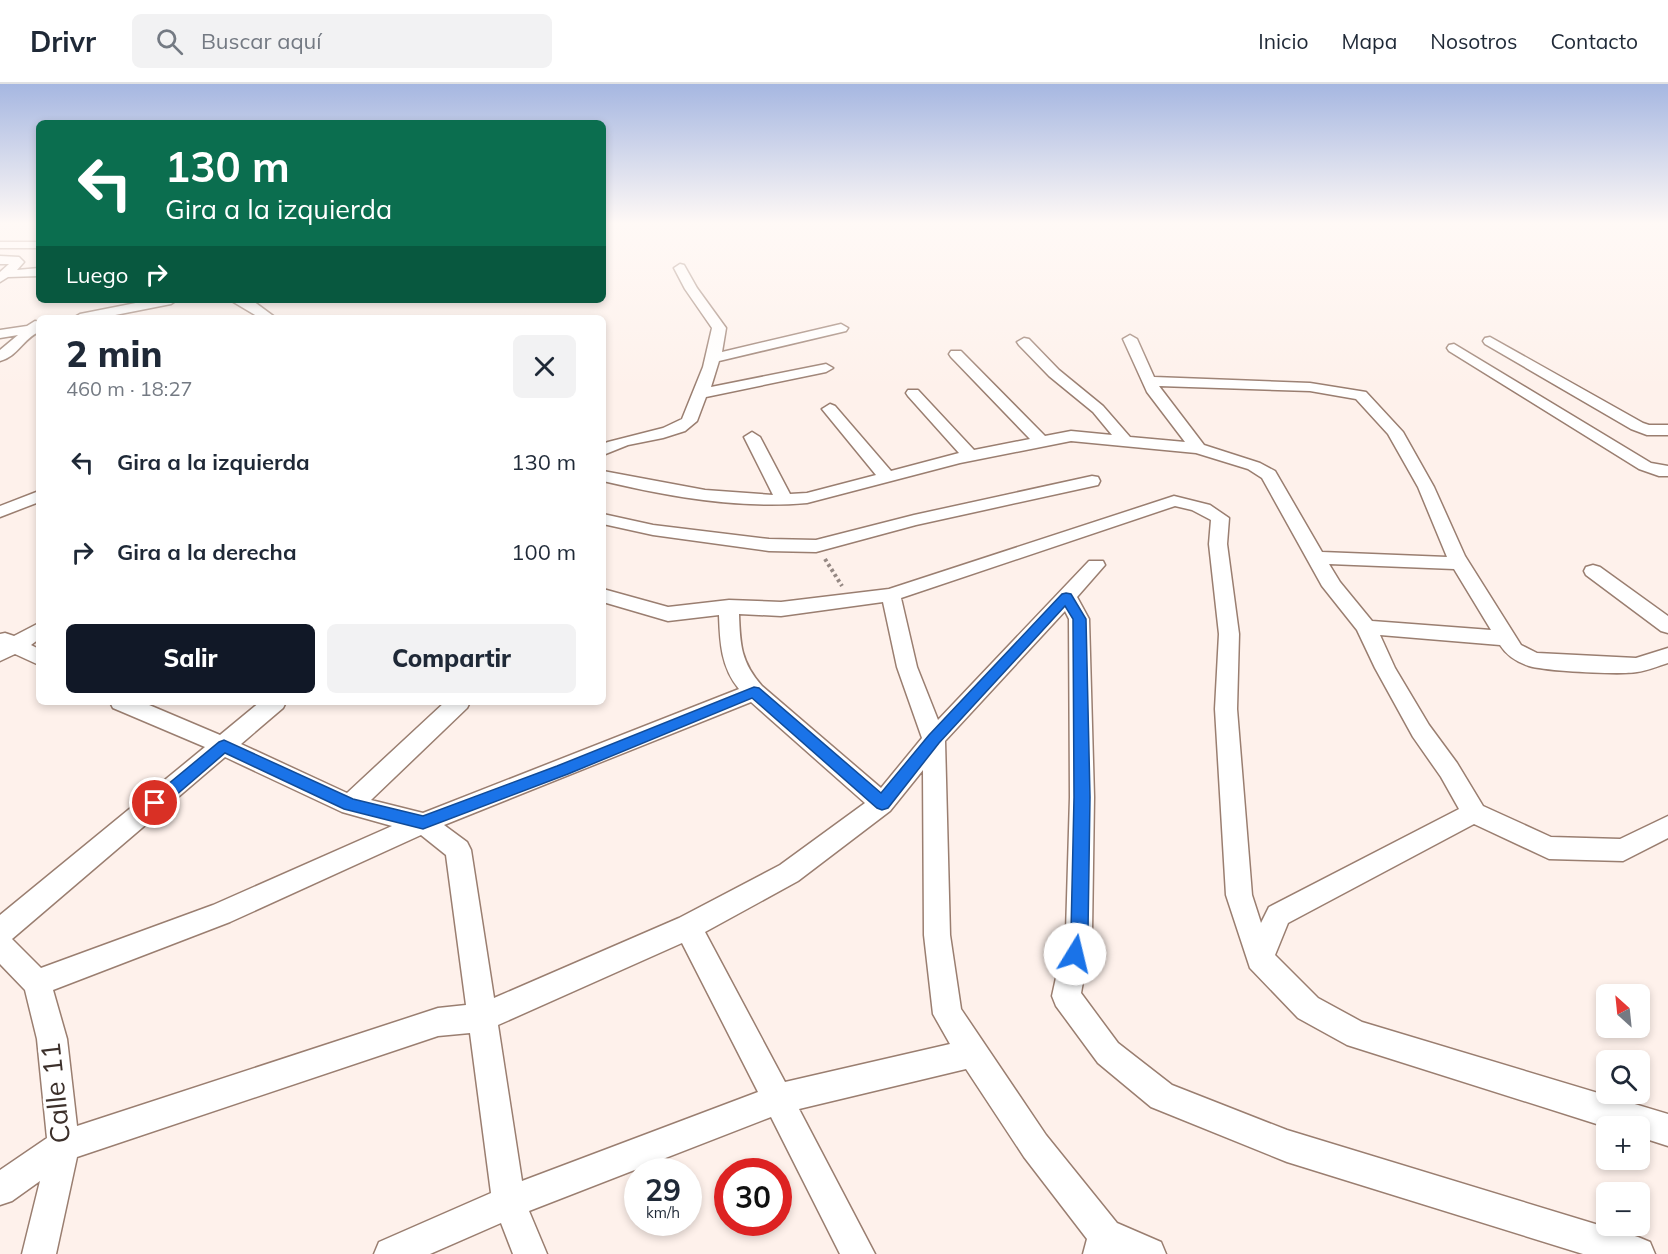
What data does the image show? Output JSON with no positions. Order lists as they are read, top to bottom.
{
  "streets": {
    "street": ["Calle 11"]
  },
  "north": "top left",
  "page": {
    "header": "Drivr",
    "search": "Buscar aquí",
    "nav": [
      "Inicio",
      "Mapa",
      "Nosotros",
      "Contacto"
    ],
    "turn": ["130 m", "Gira a la izquierda"],
    "then": "Luego",
    "heading": ["2 min", "460 m · 18:27"],
    "list": [
      {
        "name": "Gira a la izquierda",
        "value": "130 m"
      },
      {
        "name": "Gira a la derecha",
        "value": "100 m"
      }
    ],
    "buttons": ["Salir", "Compartir"],
    "map_buttons": ["+", "−"],
    "speed": "29 km/h",
    "limit": "30"
  }
}
